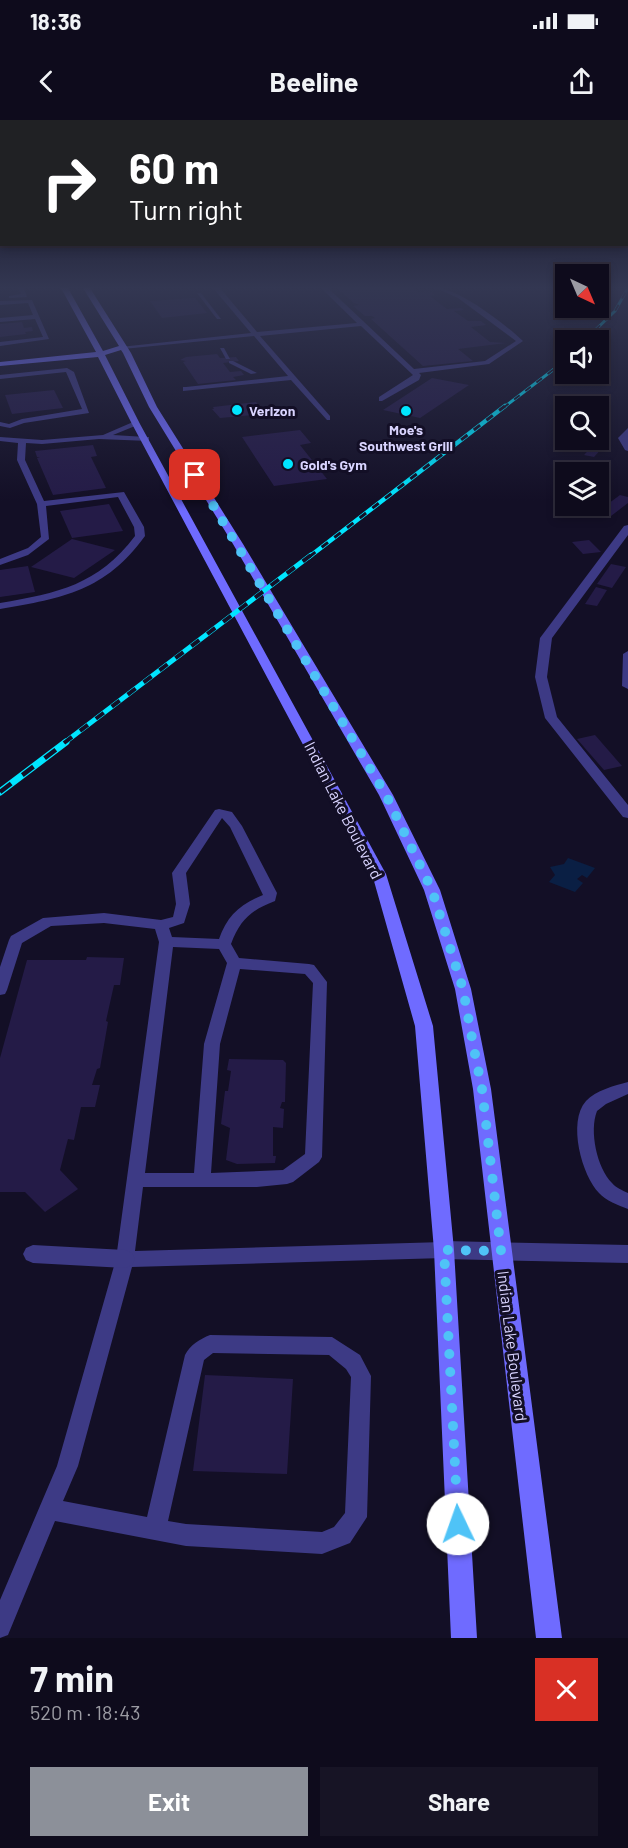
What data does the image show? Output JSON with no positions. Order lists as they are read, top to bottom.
{
  "streets": {
    "main road": ["Indian Lake Boulevard"]
  },
  "places": ["Verizon", "Moe's Southwest Grill", "Gold's Gym"],
  "north": "bottom right",
  "page": {
    "status": "18:36",
    "header": "Beeline",
    "turn": ["60 m", "Turn right"],
    "heading": ["7 min", "520 m · 18:43"],
    "buttons": ["Exit", "Share"]
  }
}
